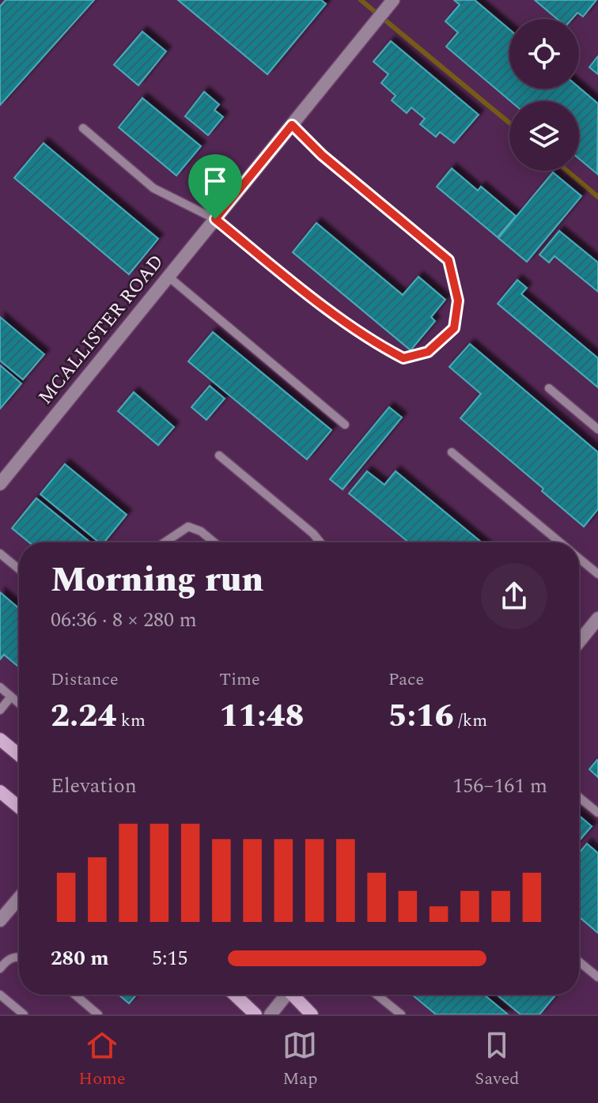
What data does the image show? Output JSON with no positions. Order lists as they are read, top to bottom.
{
  "streets": {
    "street": ["MCALLISTER ROAD"]
  },
  "page": {
    "heading": ["Morning run", "06:36 · 8 × 280 m"],
    "stats": [
      ["Distance", "2.24 km"],
      ["Time", "11:48"],
      ["Pace", "5:16 /km"]
    ],
    "chart": ["Elevation", "156–161 m"],
    "list": [
      {
        "name": "280 m",
        "note": "5:15"
      }
    ],
    "tabs": ["Home", "Map", "Saved"]
  }
}
